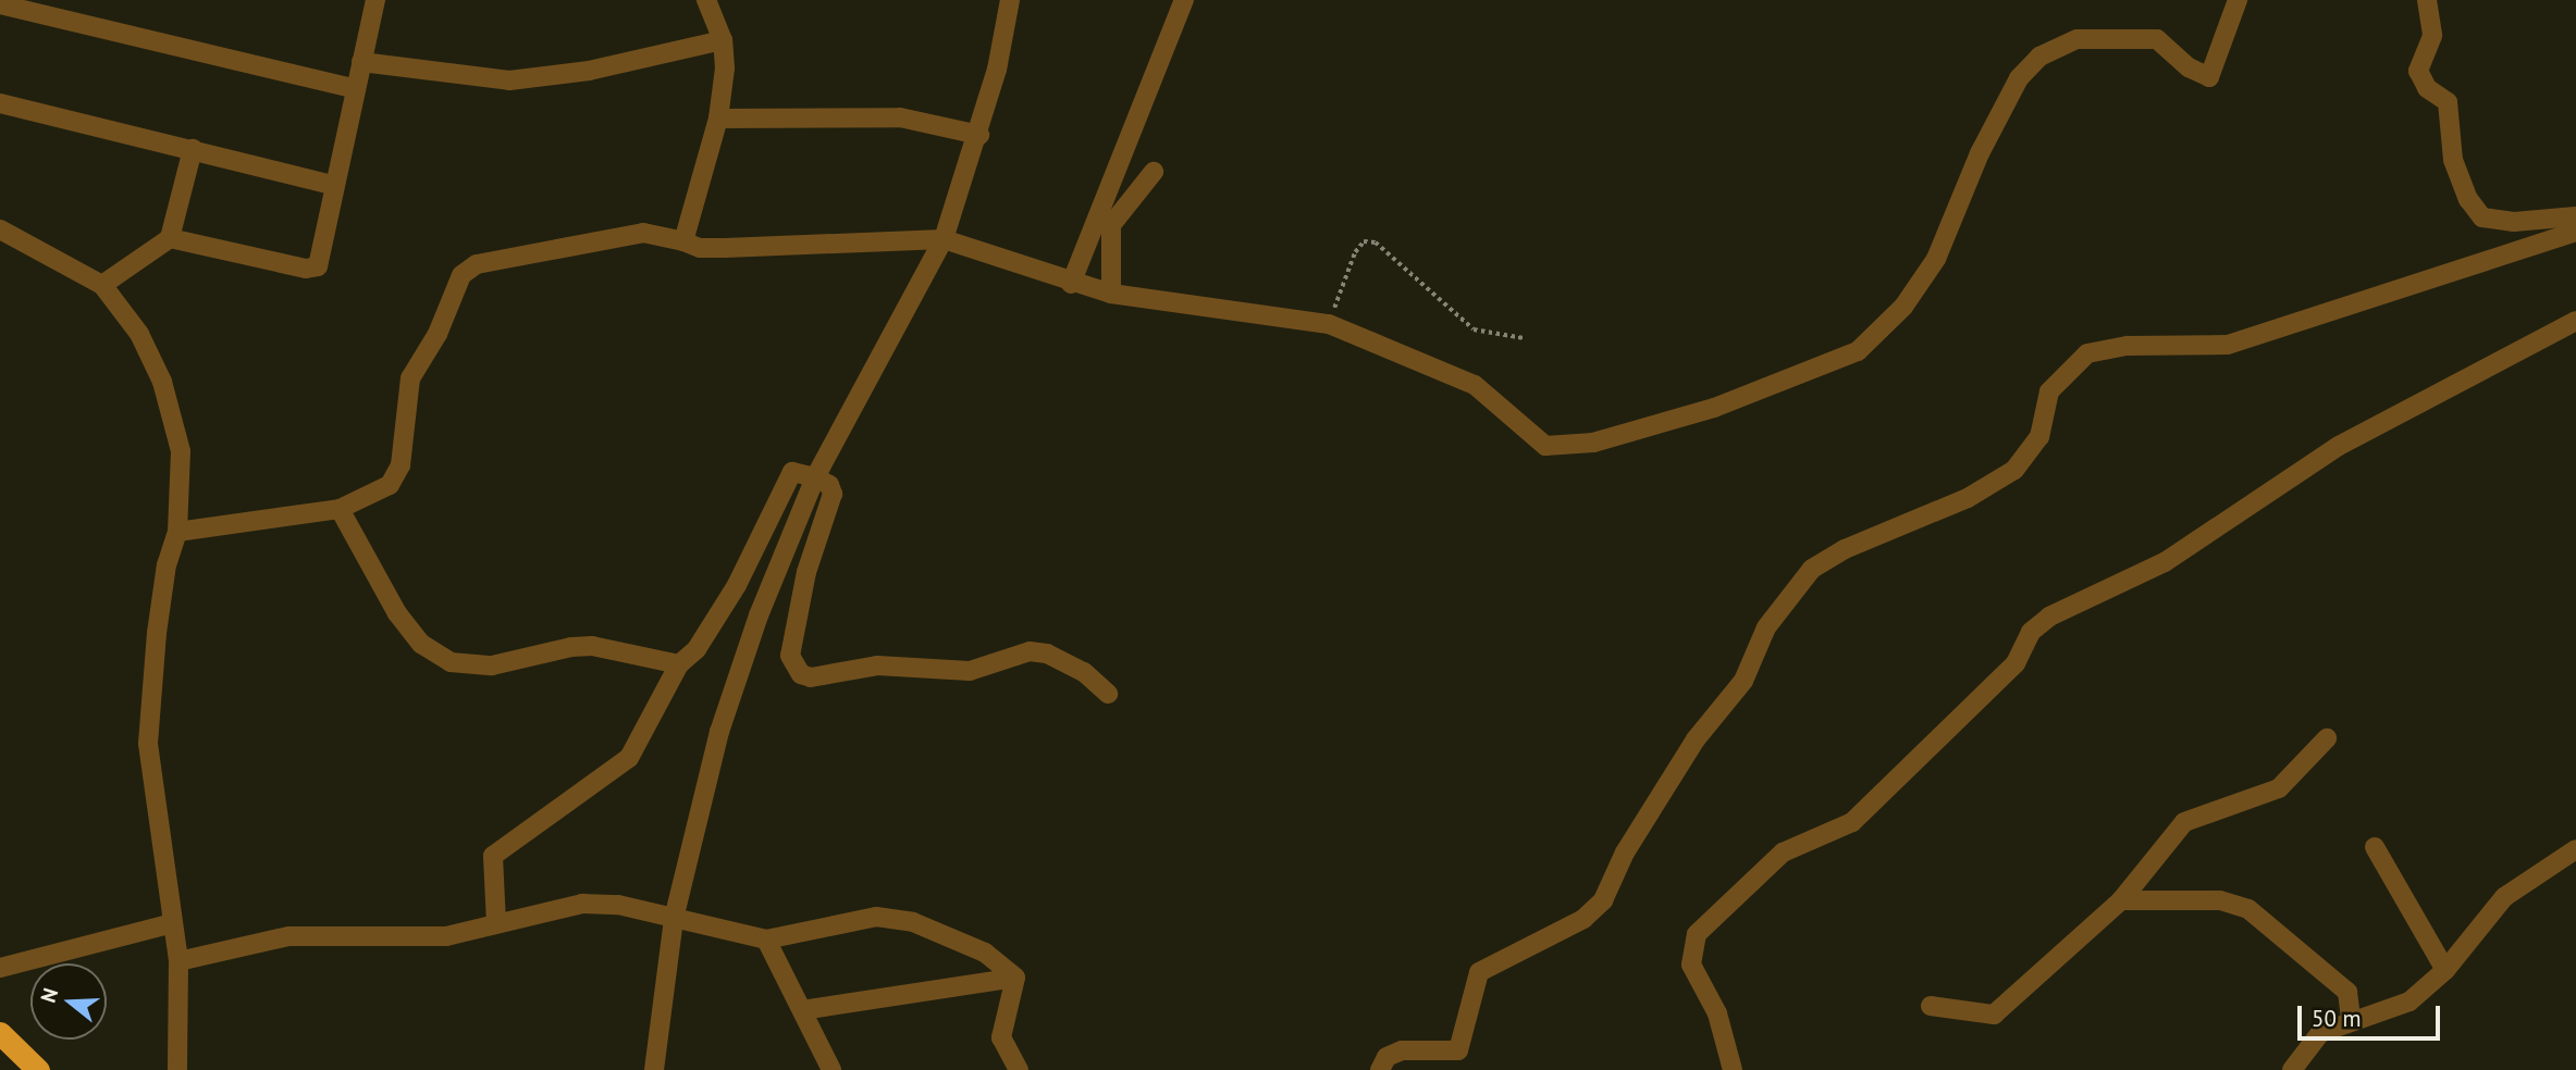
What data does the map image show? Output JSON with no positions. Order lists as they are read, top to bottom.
{
  "scale_bar": "50 m",
  "north": "left"
}
